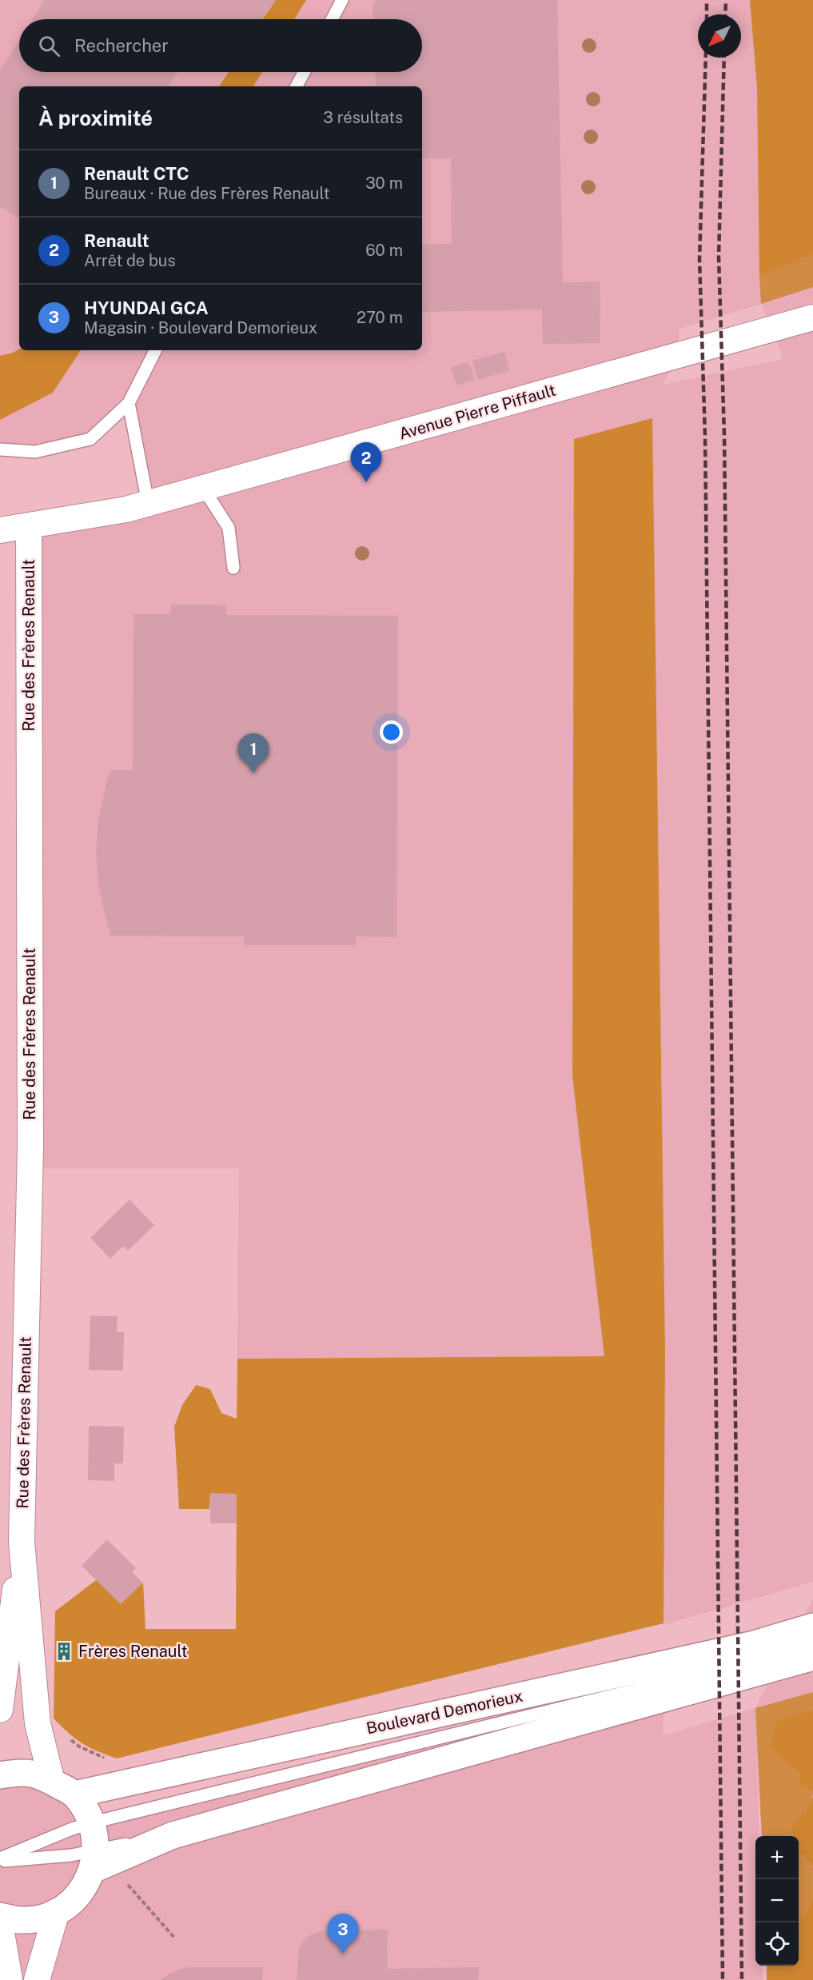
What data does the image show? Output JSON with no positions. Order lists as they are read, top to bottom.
{
  "streets": {
    "main road": ["Boulevard Demorieux"],
    "street": ["Avenue Pierre Piffault", "Rue des Frères Renault"]
  },
  "crossings": [
    ["Avenue Pierre Piffault", "Rue des Frères Renault"],
    ["Rue des Frères Renault", "Boulevard Demorieux"]
  ],
  "places": {
    "building": ["Frères Renault"]
  },
  "north": "bottom left",
  "page": {
    "search": "Rechercher",
    "heading": ["À proximité", "3 résultats"],
    "list": [
      {
        "mark": "1",
        "name": "Renault CTC",
        "note": "Bureaux · Rue des Frères Renault",
        "value": "30 m"
      },
      {
        "mark": "2",
        "name": "Renault",
        "note": "Arrêt de bus",
        "value": "60 m"
      },
      {
        "mark": "3",
        "name": "HYUNDAI GCA",
        "note": "Magasin · Boulevard Demorieux",
        "value": "270 m"
      }
    ],
    "pins": ["2", "1", "3"],
    "map_buttons": ["+", "−"]
  }
}
